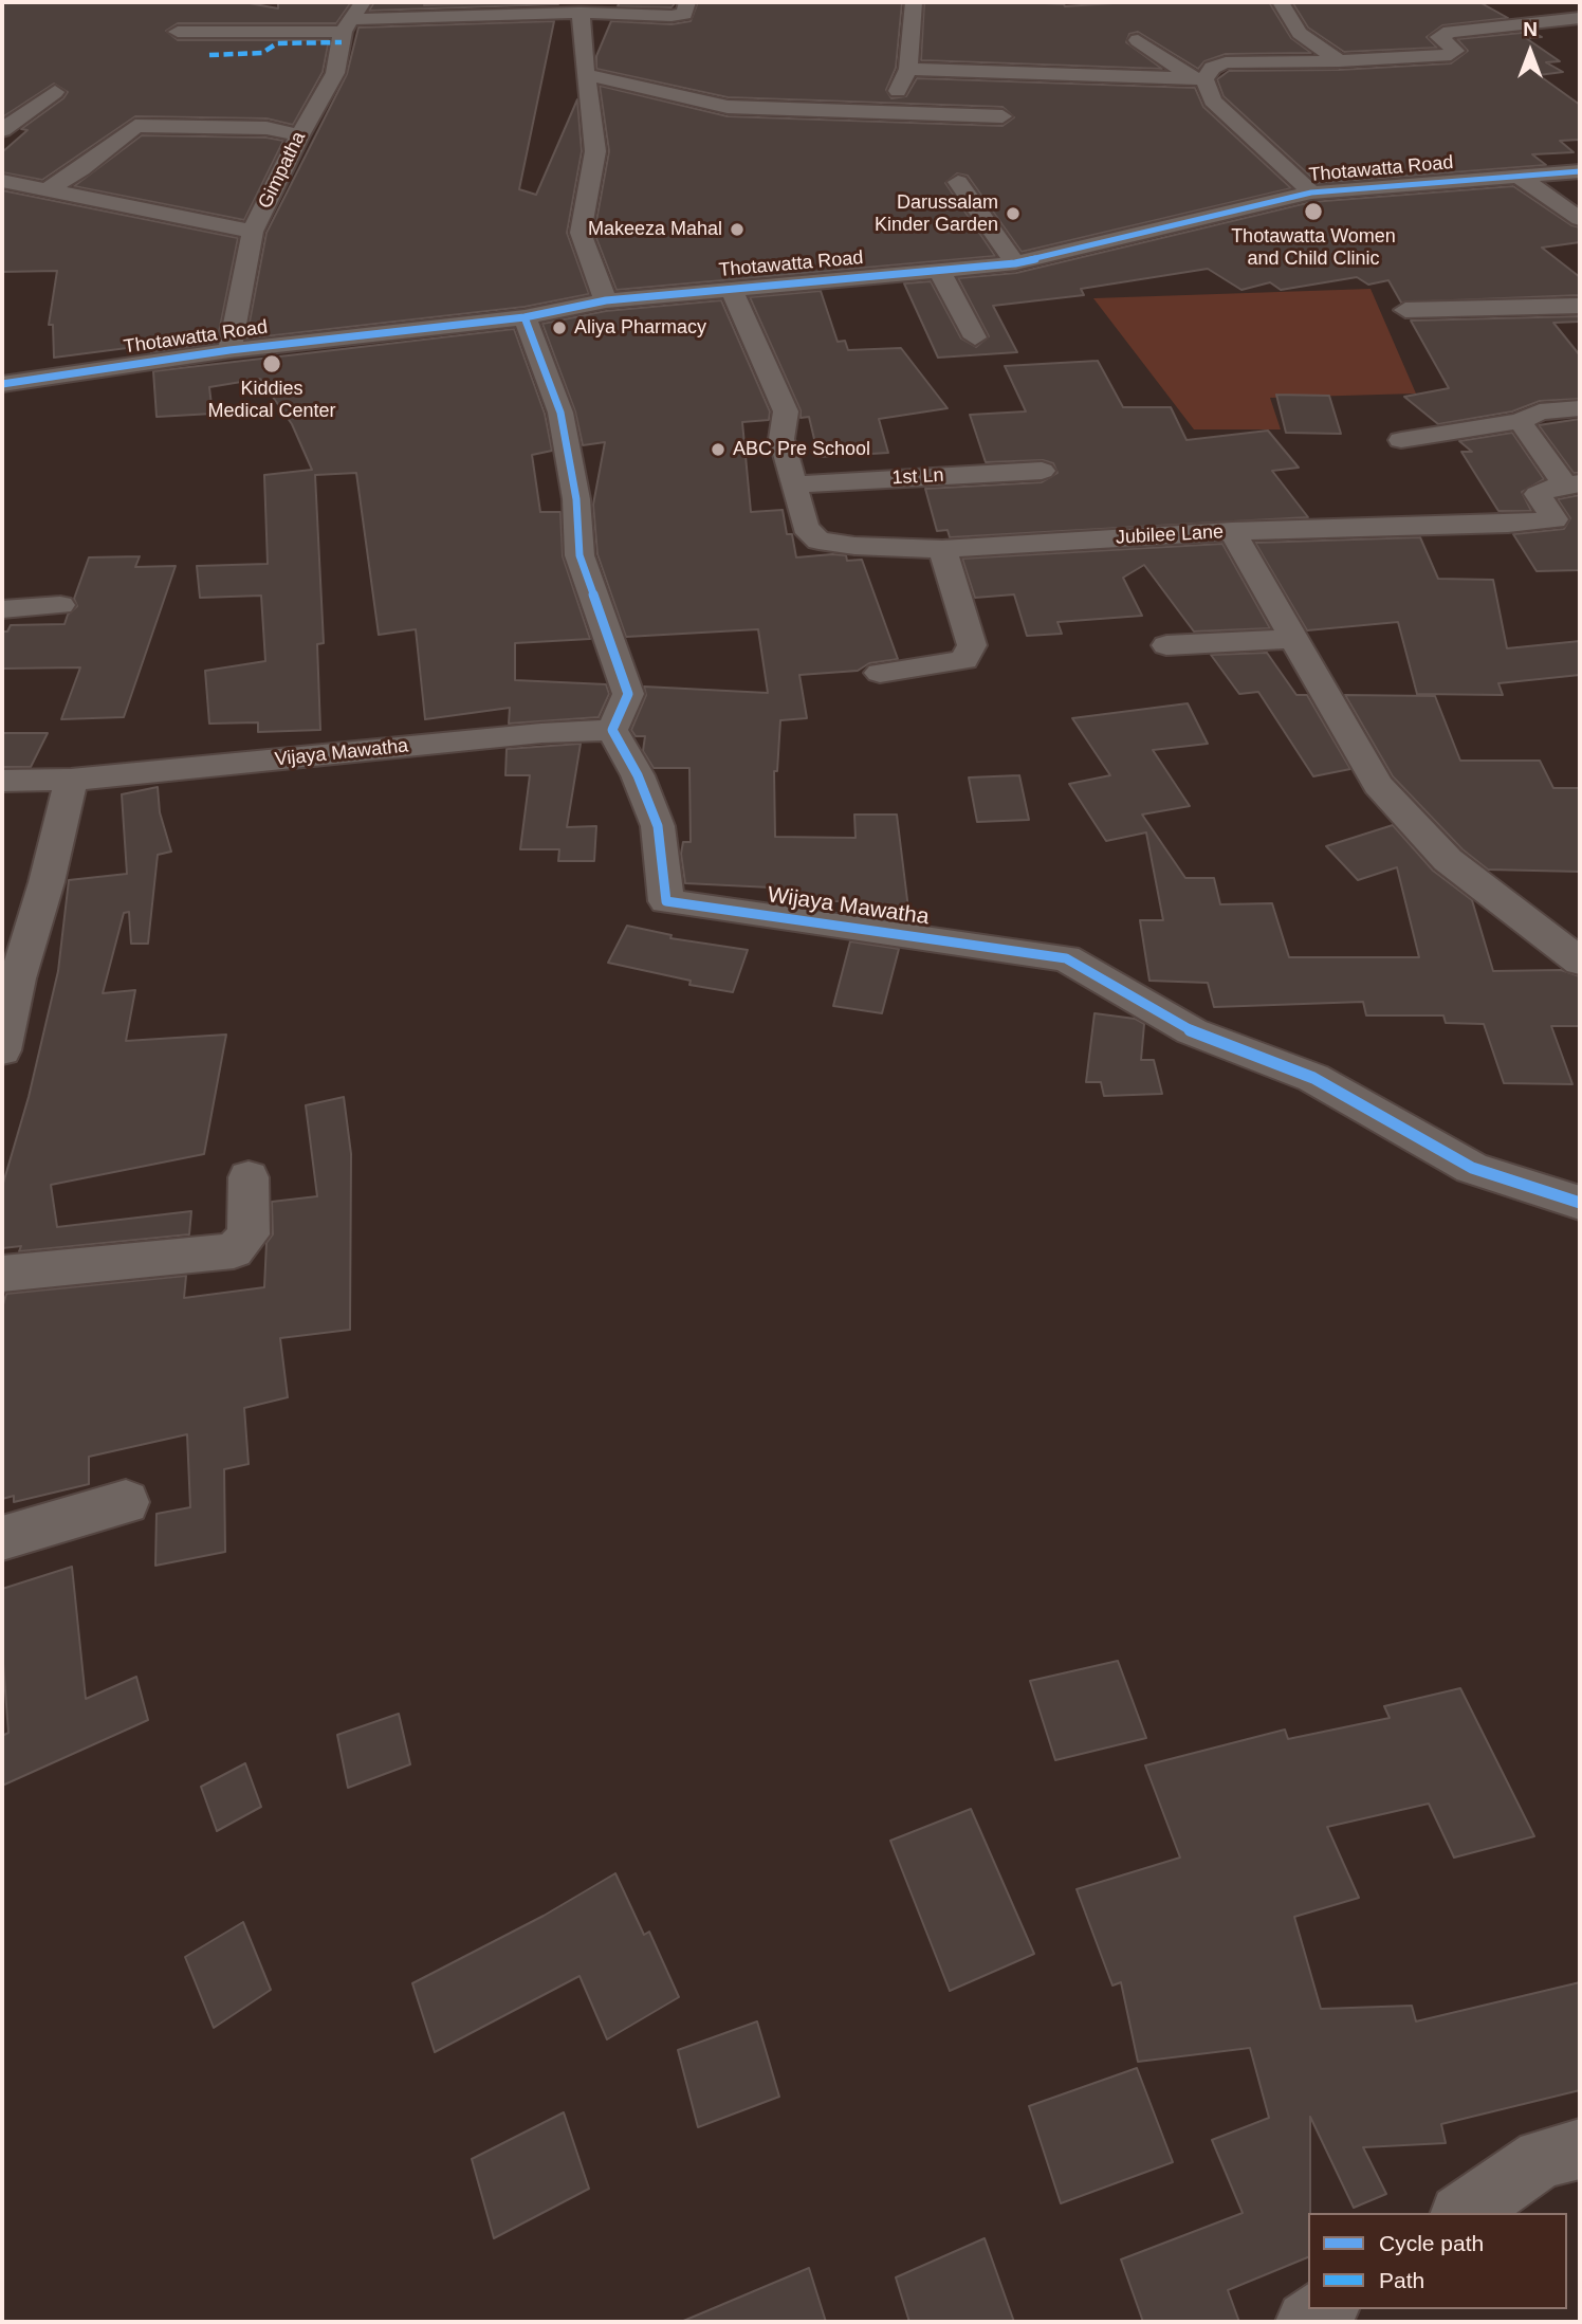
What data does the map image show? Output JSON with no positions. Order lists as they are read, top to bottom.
{
  "streets": {
    "street": [
      "Thotawatta Road",
      "Gimpatha",
      "1st Ln",
      "Jubilee Lane",
      "Vijaya Mawatha",
      "Wijaya Mawatha"
    ]
  },
  "crossings": [
    ["Thotawatta Road", "Gimpatha"],
    ["Thotawatta Road", "Jubilee Lane"],
    ["1st Ln", "Jubilee Lane"],
    ["Vijaya Mawatha", "Wijaya Mawatha"]
  ],
  "places": [
    "Thotawatta Women and Child Clinic",
    "Darussalam Kinder Garden",
    "Makeeza Mahal",
    "Aliya Pharmacy",
    "Kiddies Medical Center",
    "ABC Pre School"
  ],
  "legend": ["Cycle path", "Path"],
  "north": "top"
}
